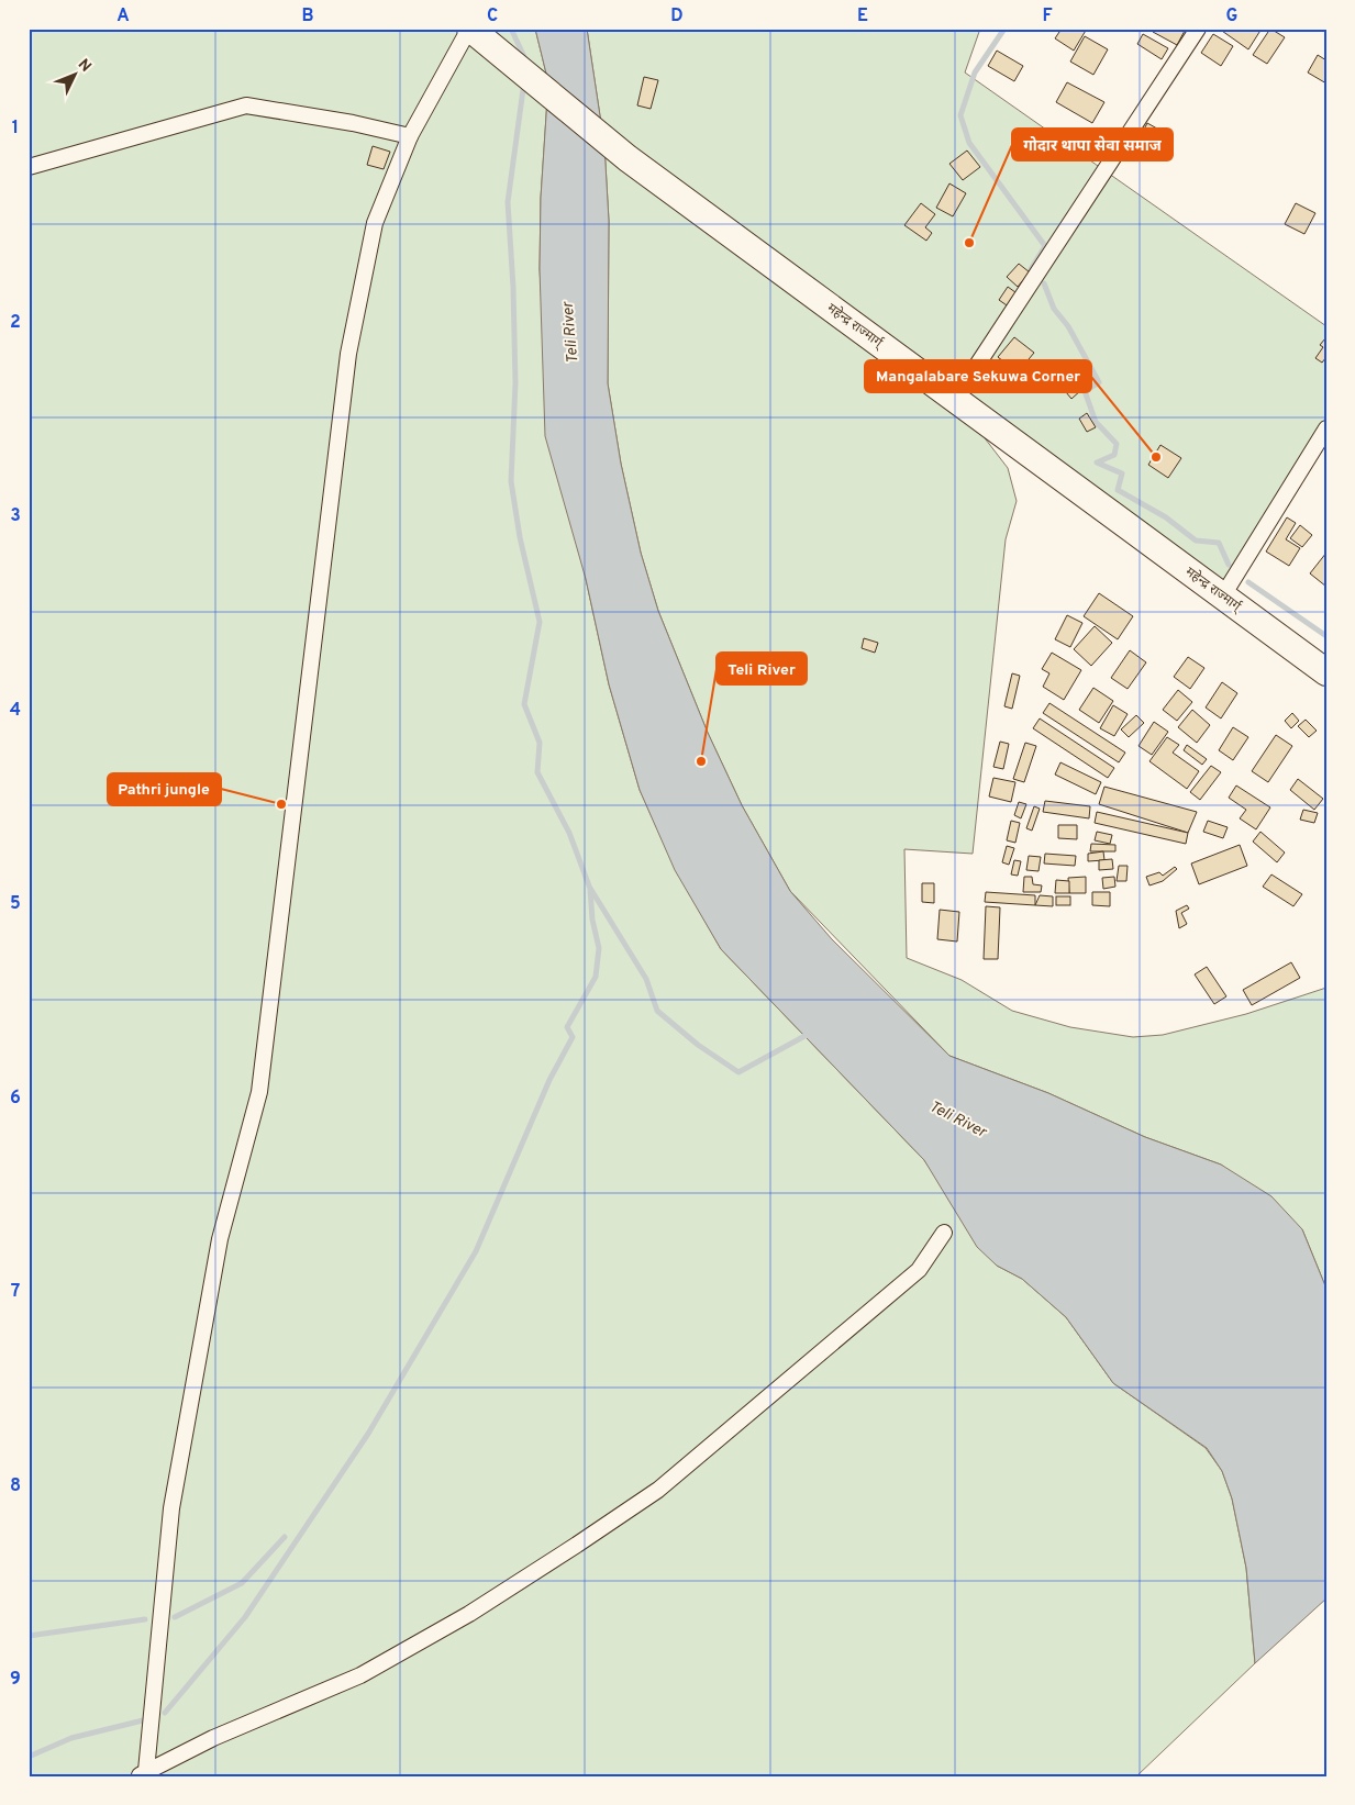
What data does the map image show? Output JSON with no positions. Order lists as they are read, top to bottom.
{
  "streets": {
    "highway": ["महेन्द्र राज्मार्ग्"]
  },
  "water": ["Teli River"],
  "places": [
    "गोदार थापा सेवा समाज",
    "Mangalabare Sekuwa Corner",
    "Teli River",
    "Pathri jungle"
  ],
  "north": "top right",
  "grid": {
    "columns": [
      "A",
      "B",
      "C",
      "D",
      "E",
      "F",
      "G"
    ],
    "rows": [
      "1",
      "2",
      "3",
      "4",
      "5",
      "6",
      "7",
      "8",
      "9"
    ]
  }
}
